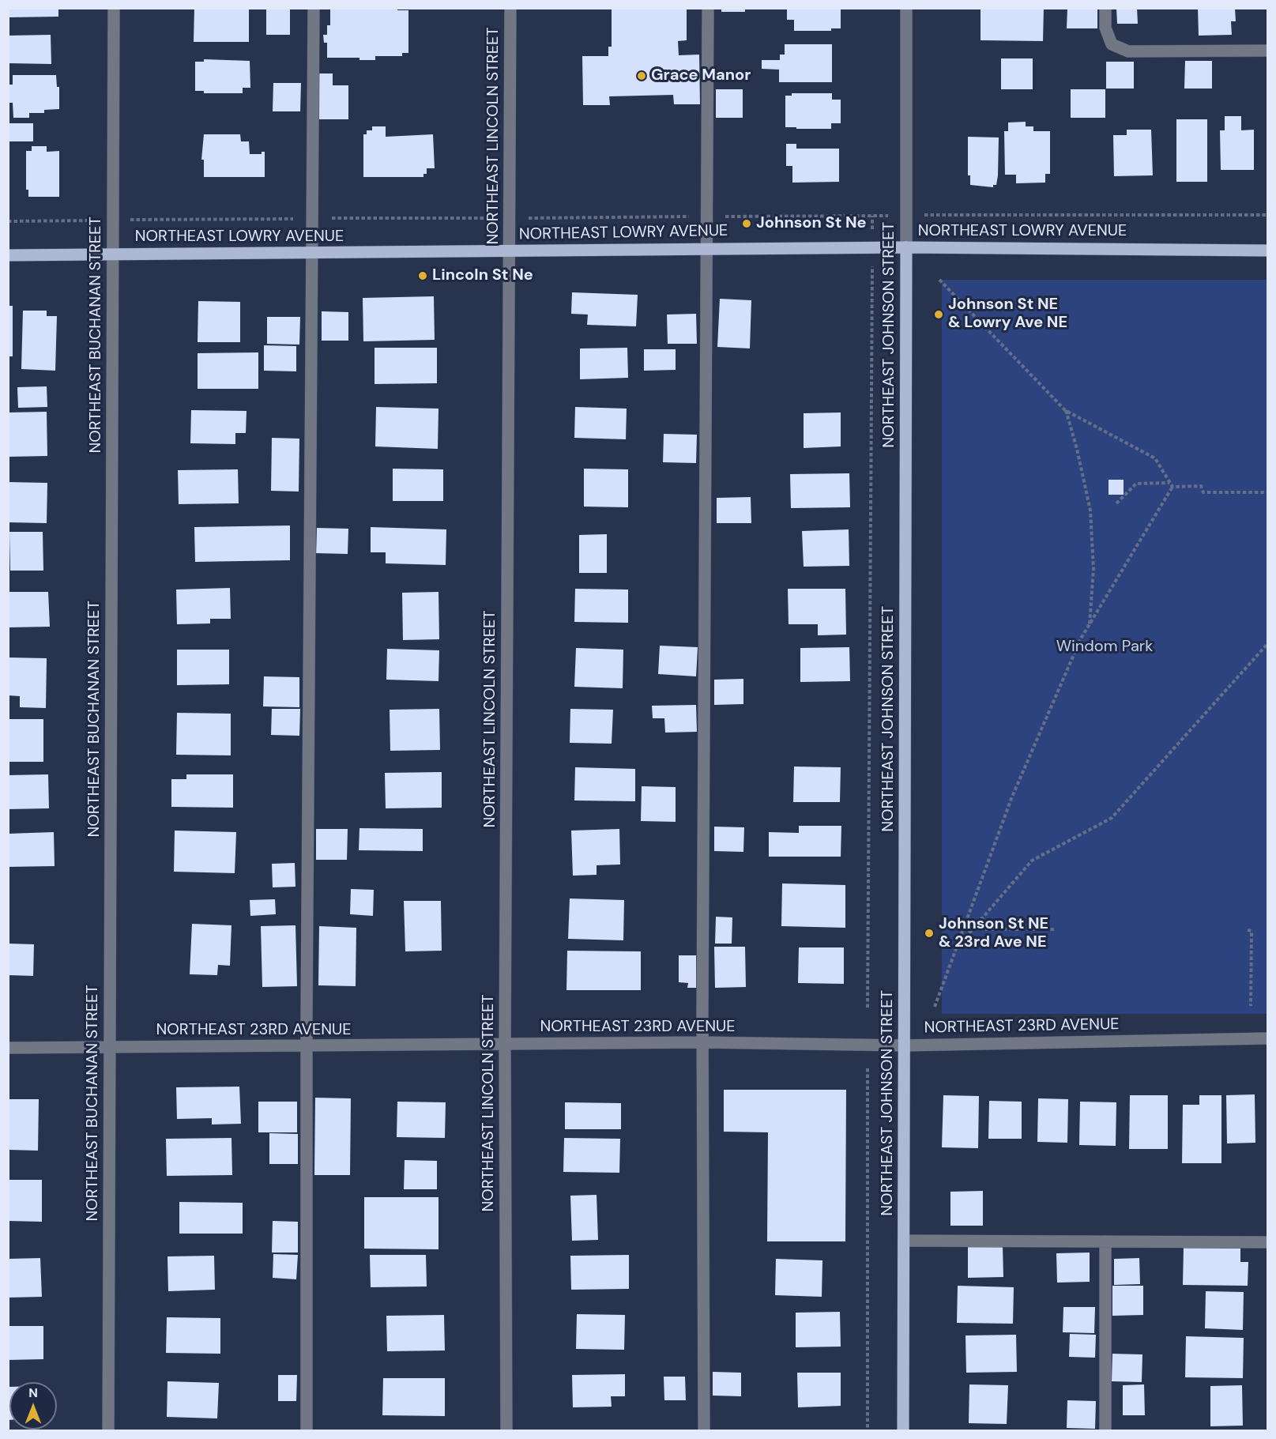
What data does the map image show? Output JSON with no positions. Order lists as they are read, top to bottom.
{
  "streets": {
    "main road": ["NORTHEAST LOWRY AVENUE", "NORTHEAST JOHNSON STREET"],
    "street": ["NORTHEAST LINCOLN STREET", "NORTHEAST BUCHANAN STREET", "NORTHEAST 23RD AVENUE"]
  },
  "crossings": [
    ["NORTHEAST LINCOLN STREET", "NORTHEAST LOWRY AVENUE"],
    ["NORTHEAST LINCOLN STREET", "NORTHEAST 23RD AVENUE"],
    ["NORTHEAST LOWRY AVENUE", "NORTHEAST BUCHANAN STREET"],
    ["NORTHEAST LOWRY AVENUE", "NORTHEAST JOHNSON STREET"],
    ["NORTHEAST BUCHANAN STREET", "NORTHEAST 23RD AVENUE"],
    ["NORTHEAST JOHNSON STREET", "NORTHEAST 23RD AVENUE"]
  ],
  "parks": ["Windom Park"],
  "places": [
    "Grace Manor",
    "Johnson St Ne",
    "Lincoln St Ne",
    "Johnson St NE & Lowry Ave NE",
    "Johnson St NE & 23rd Ave NE"
  ],
  "north": "top"
}
